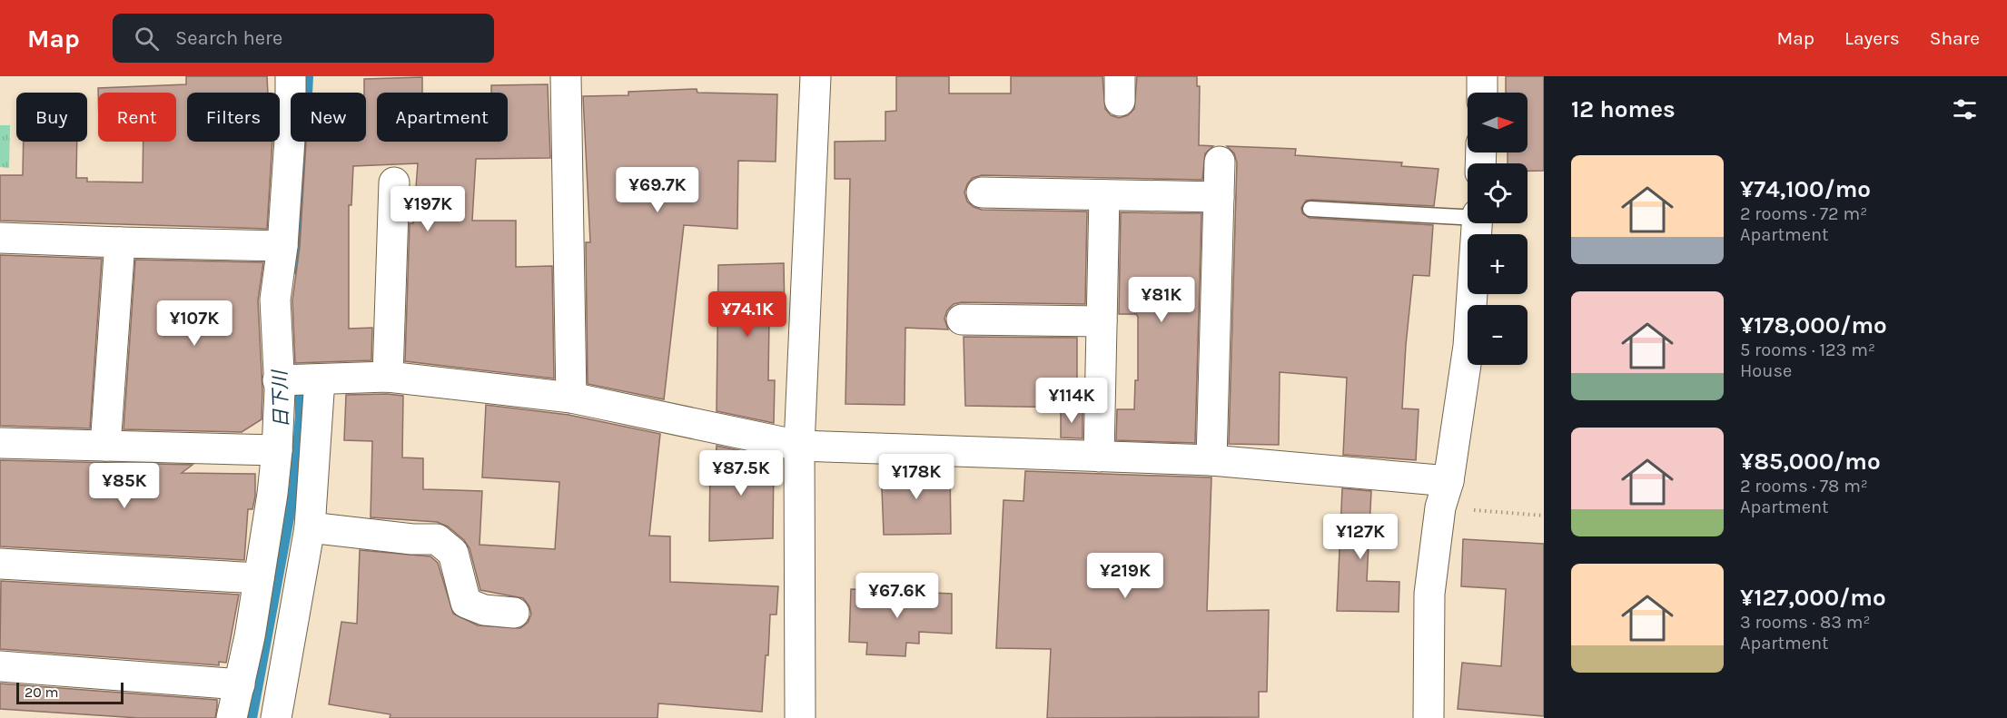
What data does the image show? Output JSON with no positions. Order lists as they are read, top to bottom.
{
  "water": ["日下川"],
  "scale_bar": "20 m",
  "north": "right",
  "page": {
    "header": "Map",
    "search": "Search here",
    "nav": ["Map", "Layers", "Share"],
    "heading": "12 homes",
    "map_buttons": ["+", "−"],
    "chip": [
      "Buy",
      "Rent",
      "Filters",
      "New",
      "Apartment"
    ],
    "list": [
      {
        "name": "¥74,100/mo",
        "note": "2 rooms · 72 m² · Apartment"
      },
      {
        "name": "¥178,000/mo",
        "note": "5 rooms · 123 m² · House"
      },
      {
        "name": "¥85,000/mo",
        "note": "2 rooms · 78 m² · Apartment"
      },
      {
        "name": "¥127,000/mo",
        "note": "3 rooms · 83 m² · Apartment"
      }
    ],
    "price": [
      "¥69.7K",
      "¥197K",
      "¥81K",
      "¥74.1K",
      "¥107K",
      "¥114K",
      "¥87.5K",
      "¥178K",
      "¥85K",
      "¥127K",
      "¥219K",
      "¥67.6K"
    ],
    "scale": "20 m"
  }
}
